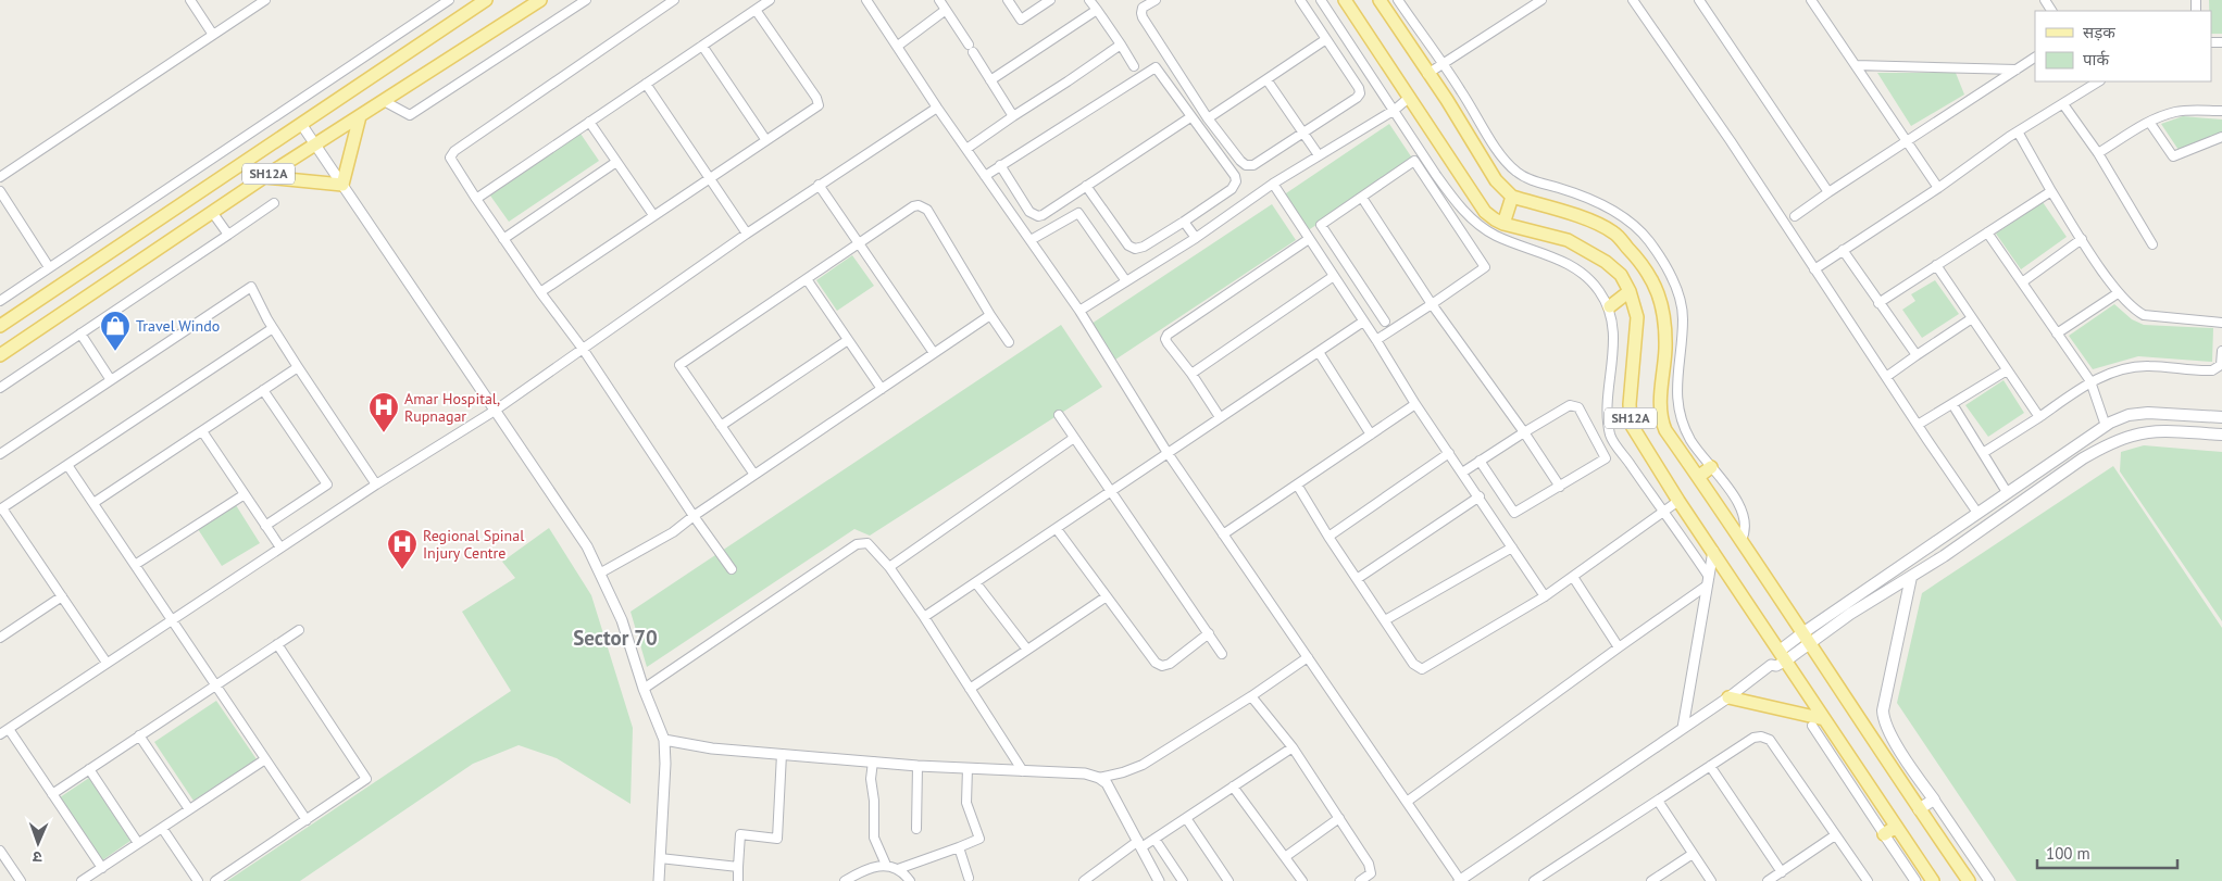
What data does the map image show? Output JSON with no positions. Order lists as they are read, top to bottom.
{
  "streets": {
    "main road": ["SH12A"]
  },
  "districts": ["Sector 70"],
  "places": {
    "shop": ["Travel Windo"],
    "hospital": ["Amar Hospital, Rupnagar", "Regional Spinal Injury Centre"]
  },
  "legend": ["सड़क", "पार्क"],
  "scale_bar": "100 m",
  "north": "bottom"
}
